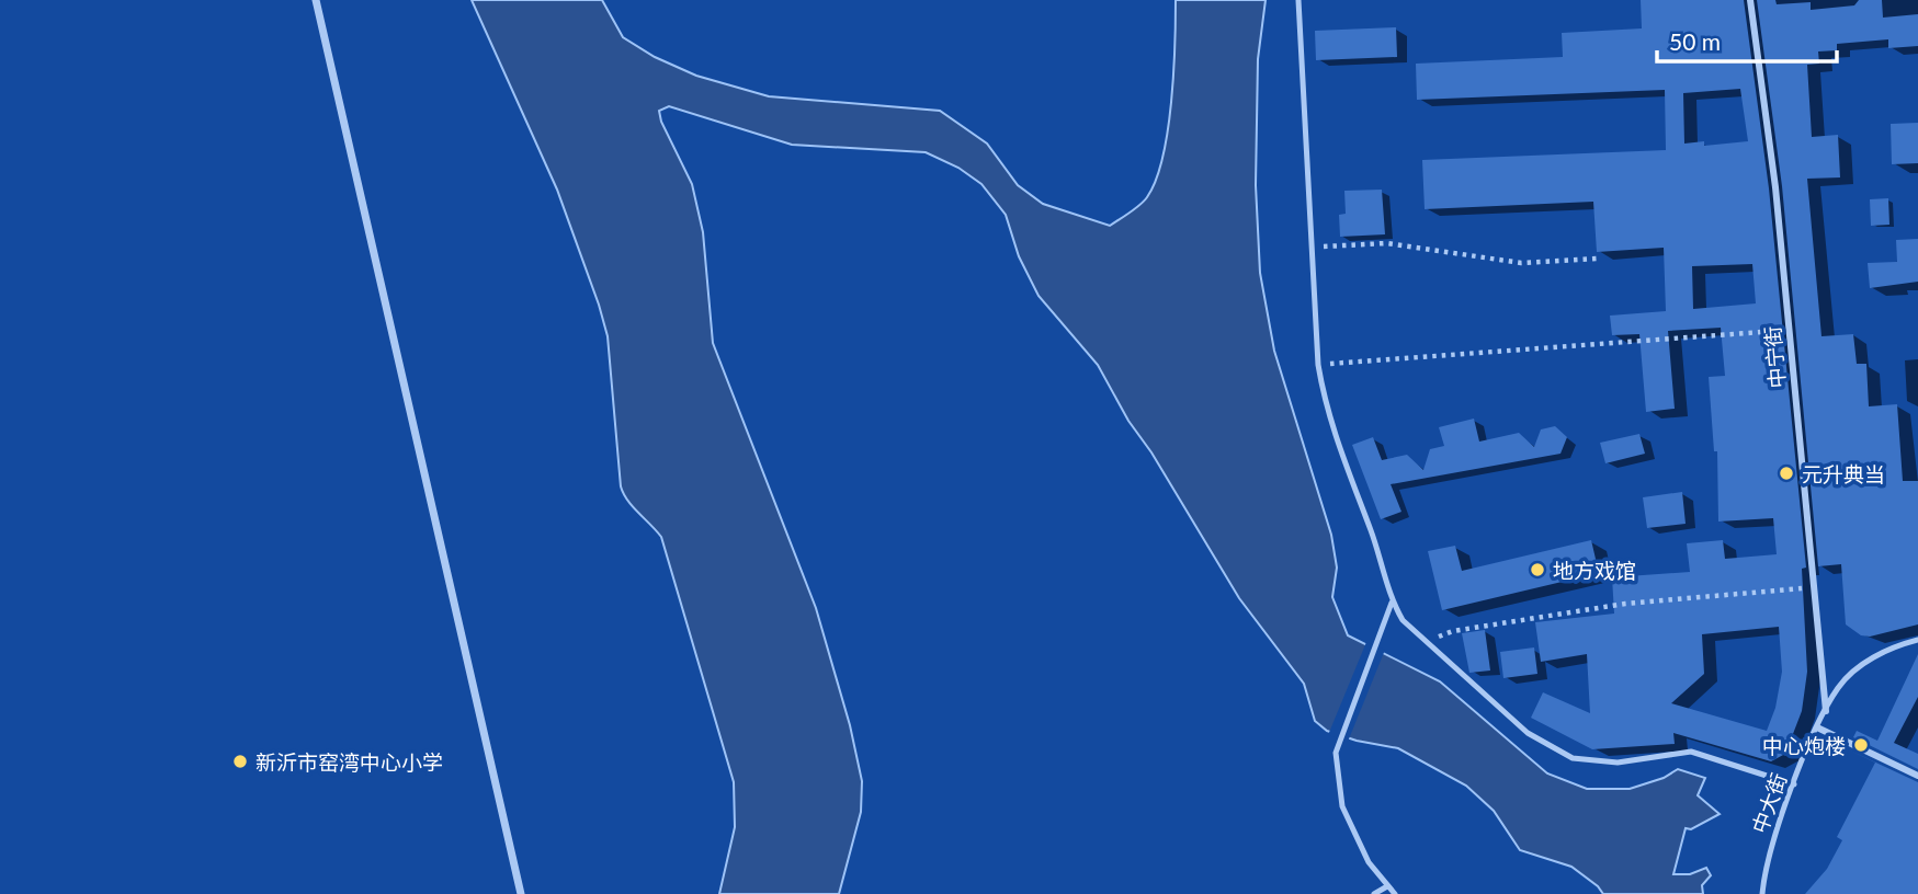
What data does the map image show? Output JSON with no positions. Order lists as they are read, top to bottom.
{
  "streets": {
    "street": ["中宁街"],
    "lane": ["中大街"]
  },
  "crossings": [
    ["中宁街", "中大街"]
  ],
  "places": [
    "元升典当",
    "地方戏馆",
    "中心炮楼",
    "新沂市窑湾中心小学"
  ],
  "scale_bar": "50 m"
}
